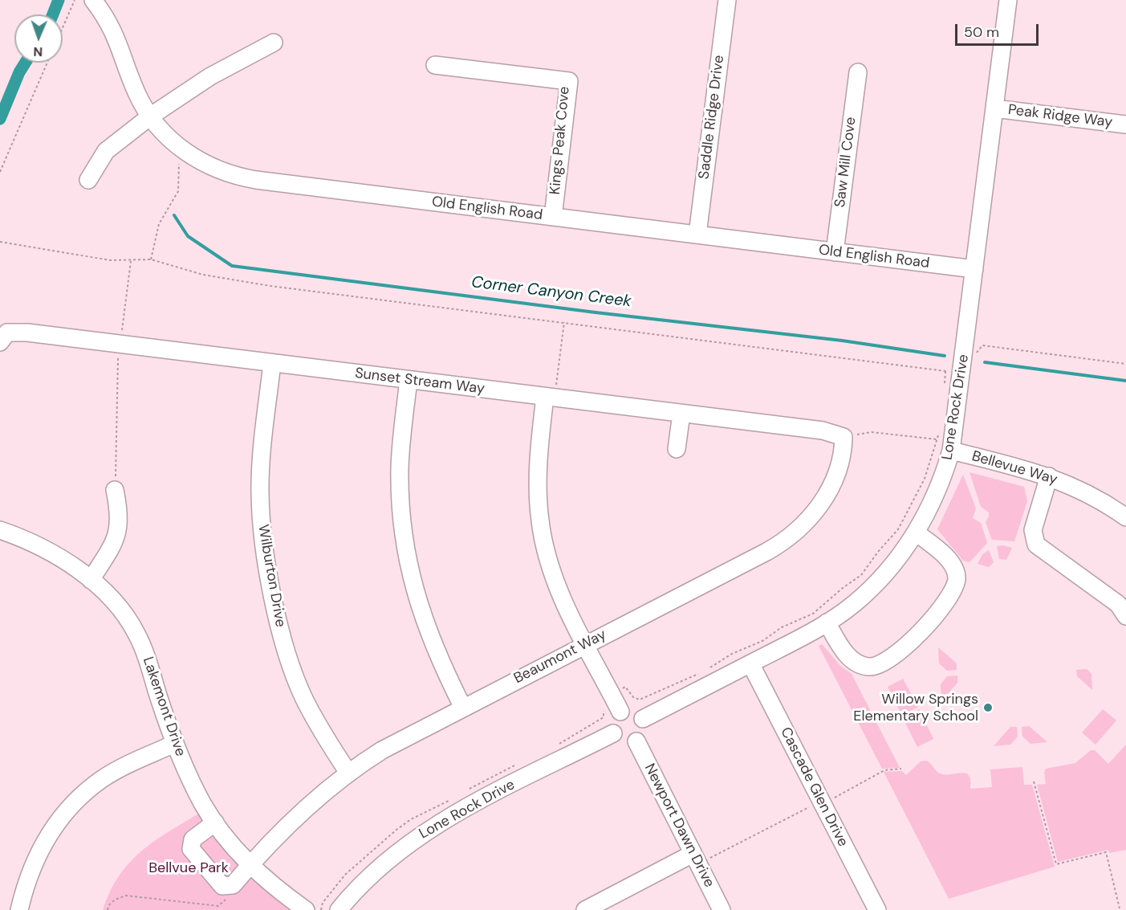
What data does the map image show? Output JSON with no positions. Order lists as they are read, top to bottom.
{
  "streets": {
    "street": [
      "Peak Ridge Way",
      "Saddle Ridge Drive",
      "Kings Peak Cove",
      "Saw Mill Cove",
      "Old English Road",
      "Sunset Stream Way",
      "Lone Rock Drive",
      "Bellevue Way",
      "Wilburton Drive",
      "Beaumont Way",
      "Lakemont Drive",
      "Cascade Glen Drive",
      "Newport Dawn Drive"
    ]
  },
  "crossings": [
    ["Peak Ridge Way", "Lone Rock Drive"],
    ["Saddle Ridge Drive", "Old English Road"],
    ["Kings Peak Cove", "Old English Road"],
    ["Saw Mill Cove", "Old English Road"],
    ["Old English Road", "Lone Rock Drive"],
    ["Sunset Stream Way", "Wilburton Drive"],
    ["Sunset Stream Way", "Beaumont Way"],
    ["Lone Rock Drive", "Bellevue Way"],
    ["Lone Rock Drive", "Cascade Glen Drive"],
    ["Lone Rock Drive", "Newport Dawn Drive"],
    ["Wilburton Drive", "Beaumont Way"],
    ["Beaumont Way", "Lakemont Drive"]
  ],
  "water": ["Corner Canyon Creek"],
  "parks": ["Bellvue Park"],
  "places": ["Willow Springs Elementary School"],
  "scale_bar": "50 m",
  "north": "bottom"
}
